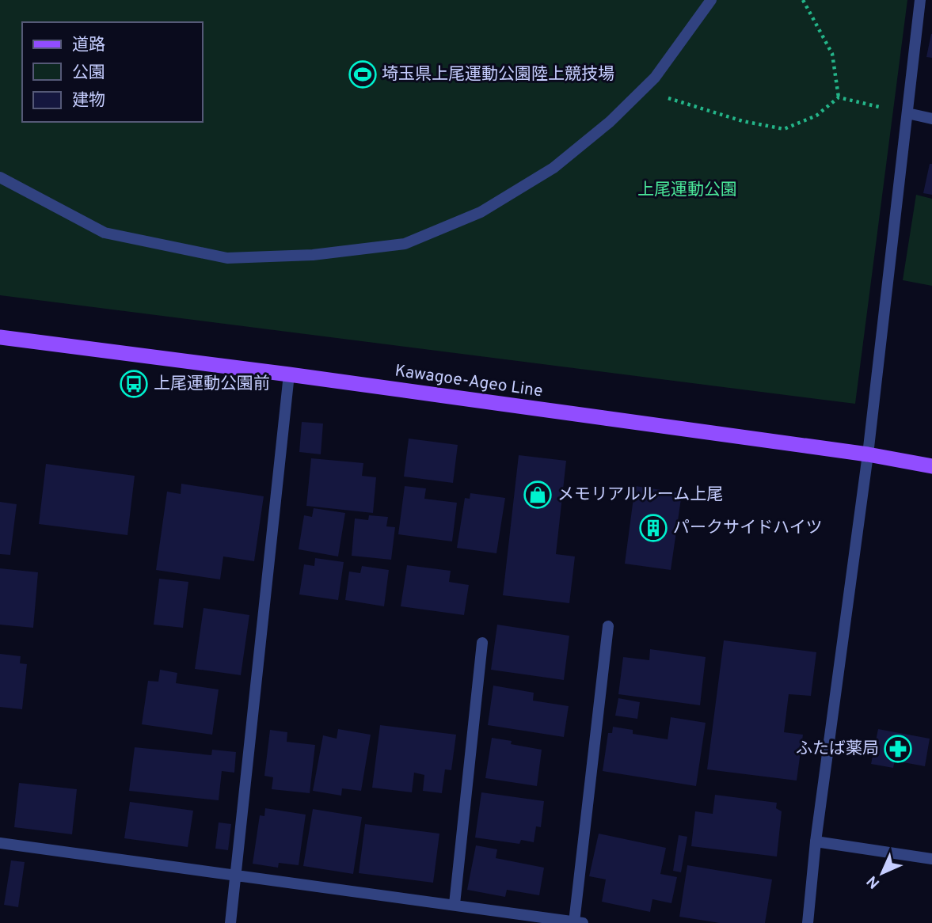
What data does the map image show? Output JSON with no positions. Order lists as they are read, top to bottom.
{
  "streets": {
    "main road": ["Kawagoe-Ageo Line"]
  },
  "parks": ["上尾運動公園"],
  "places": {
    "sports": ["埼玉県上尾運動公園陸上競技場"],
    "bus stop": ["上尾運動公園前"],
    "shop": ["メモリアルルーム上尾"],
    "building": ["パークサイドハイツ"],
    "pharmacy": ["ふたば薬局"]
  },
  "legend": ["道路", "公園", "建物"],
  "north": "bottom left"
}
